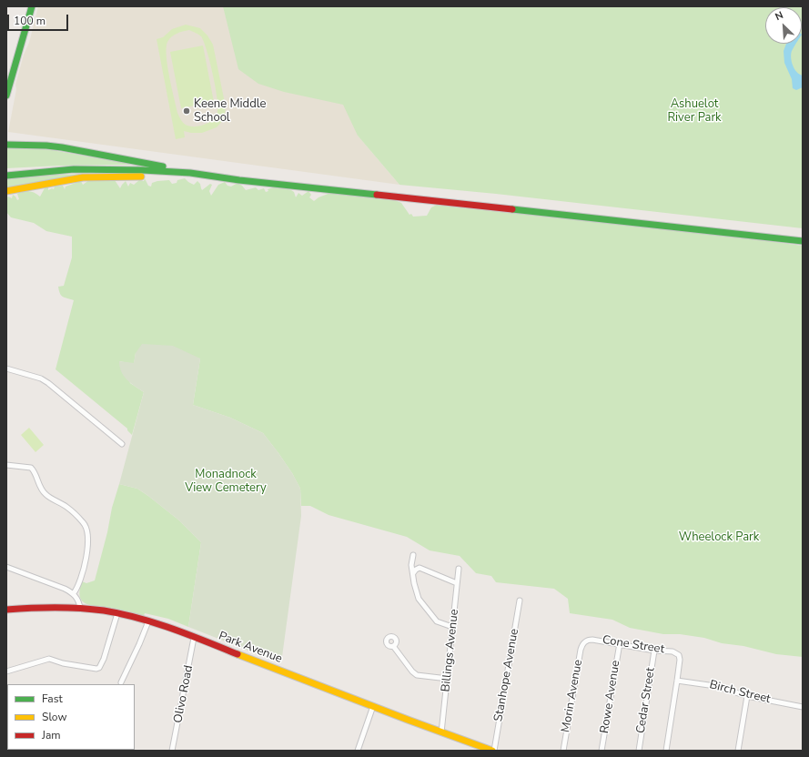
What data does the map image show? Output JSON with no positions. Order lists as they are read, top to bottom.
{
  "streets": {
    "main road": ["Park Avenue"],
    "street": [
      "Cone Street",
      "Billings Avenue",
      "Stanhope Avenue",
      "Birch Street",
      "Olivo Road",
      "Morin Avenue",
      "Rowe Avenue",
      "Cedar Street"
    ]
  },
  "crossings": [
    ["Cone Street", "Birch Street"],
    ["Cone Street", "Morin Avenue"],
    ["Cone Street", "Rowe Avenue"],
    ["Cone Street", "Cedar Street"],
    ["Park Avenue", "Billings Avenue"],
    ["Park Avenue", "Stanhope Avenue"],
    ["Park Avenue", "Olivo Road"]
  ],
  "parks": ["Ashuelot River Park", "Monadnock View Cemetery", "Wheelock Park"],
  "places": ["Keene Middle School"],
  "legend": ["Fast", "Slow", "Jam"],
  "scale_bar": "100 m",
  "north": "top left"
}
